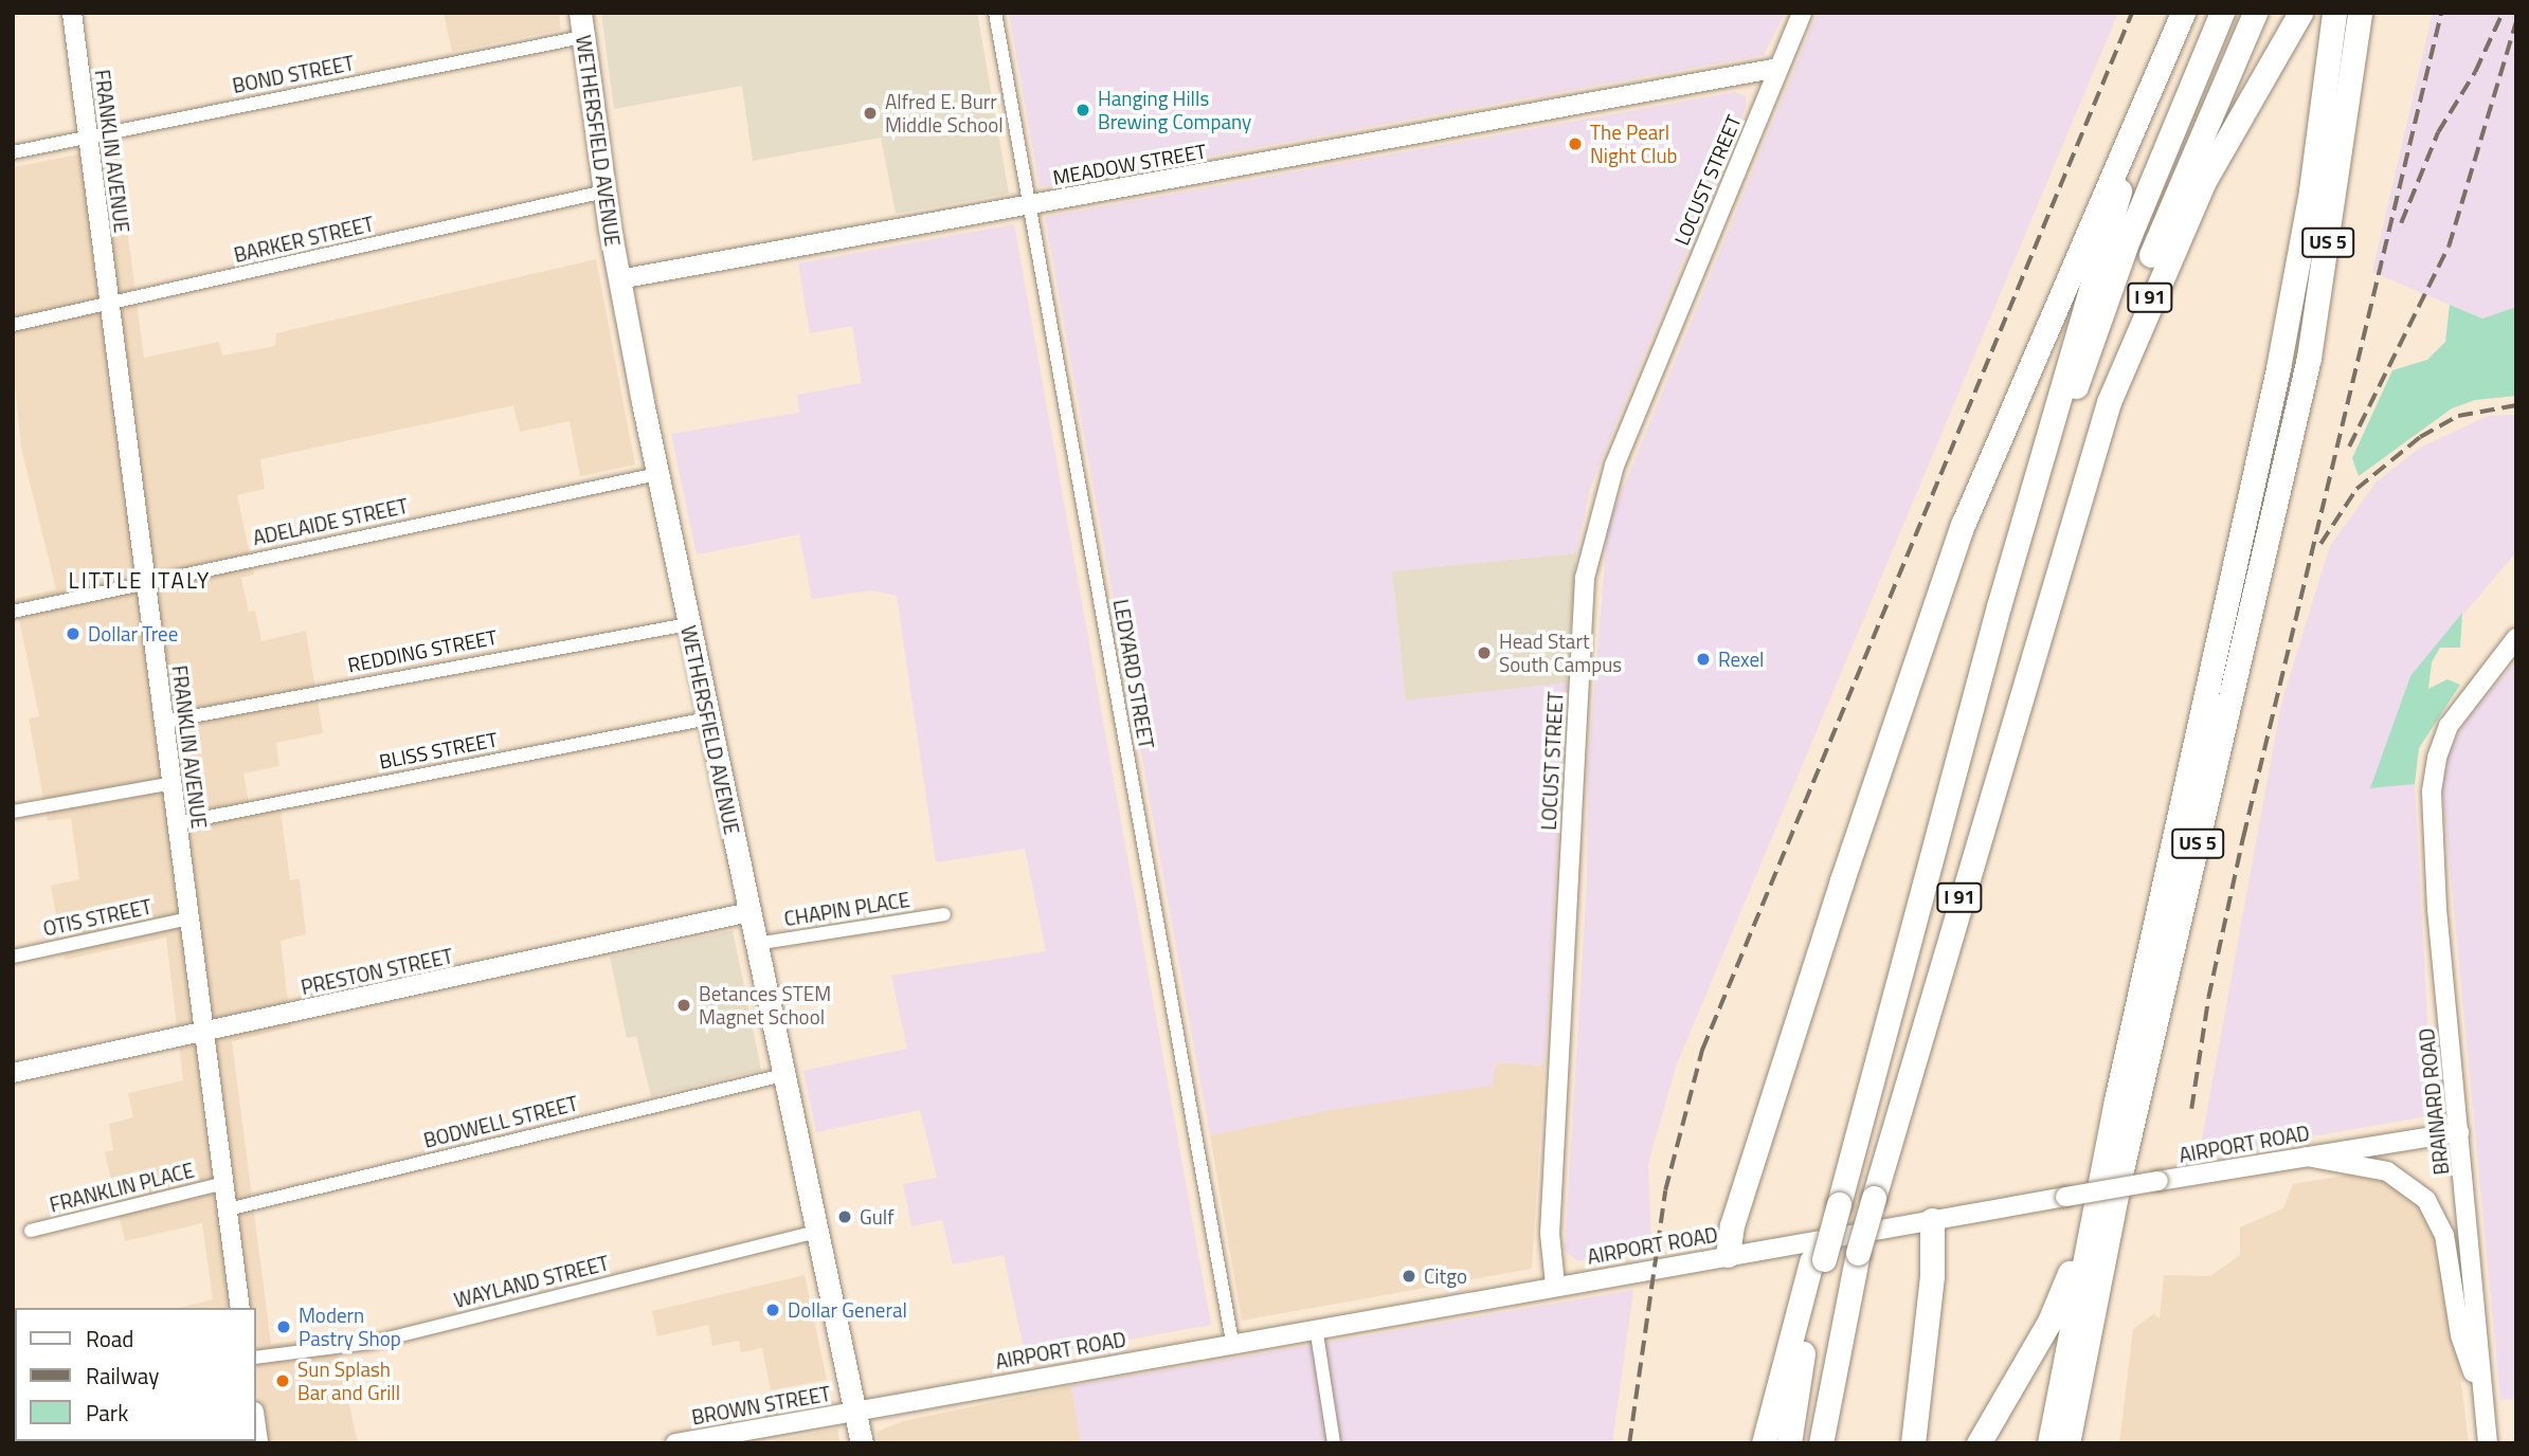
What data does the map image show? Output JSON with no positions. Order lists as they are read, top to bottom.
{
  "streets": {
    "highway": ["US 5", "I 91"],
    "main road": [
      "WETHERSFIELD AVENUE",
      "FRANKLIN AVENUE",
      "MEADOW STREET",
      "LOCUST STREET",
      "PRESTON STREET",
      "BRAINARD ROAD",
      "AIRPORT ROAD",
      "BROWN STREET"
    ],
    "street": [
      "BOND STREET",
      "BARKER STREET",
      "ADELAIDE STREET",
      "REDDING STREET",
      "LEDYARD STREET",
      "BLISS STREET",
      "CHAPIN PLACE",
      "OTIS STREET",
      "BODWELL STREET",
      "FRANKLIN PLACE",
      "WAYLAND STREET"
    ]
  },
  "crossings": [
    ["BOND STREET", "WETHERSFIELD AVENUE"],
    ["BOND STREET", "FRANKLIN AVENUE"],
    ["WETHERSFIELD AVENUE", "MEADOW STREET"],
    ["WETHERSFIELD AVENUE", "BARKER STREET"],
    ["WETHERSFIELD AVENUE", "ADELAIDE STREET"],
    ["WETHERSFIELD AVENUE", "REDDING STREET"],
    ["WETHERSFIELD AVENUE", "BLISS STREET"],
    ["WETHERSFIELD AVENUE", "CHAPIN PLACE"],
    ["WETHERSFIELD AVENUE", "PRESTON STREET"],
    ["WETHERSFIELD AVENUE", "BODWELL STREET"],
    ["WETHERSFIELD AVENUE", "AIRPORT ROAD"],
    ["WETHERSFIELD AVENUE", "WAYLAND STREET"],
    ["WETHERSFIELD AVENUE", "BROWN STREET"],
    ["FRANKLIN AVENUE", "BARKER STREET"],
    ["FRANKLIN AVENUE", "ADELAIDE STREET"],
    ["FRANKLIN AVENUE", "REDDING STREET"],
    ["FRANKLIN AVENUE", "BLISS STREET"],
    ["FRANKLIN AVENUE", "OTIS STREET"],
    ["FRANKLIN AVENUE", "PRESTON STREET"],
    ["FRANKLIN AVENUE", "BODWELL STREET"],
    ["FRANKLIN AVENUE", "FRANKLIN PLACE"],
    ["MEADOW STREET", "LOCUST STREET"],
    ["MEADOW STREET", "LEDYARD STREET"],
    ["LOCUST STREET", "AIRPORT ROAD"],
    ["LEDYARD STREET", "AIRPORT ROAD"],
    ["BRAINARD ROAD", "AIRPORT ROAD"],
    ["AIRPORT ROAD", "BROWN STREET"]
  ],
  "districts": ["LITTLE ITALY"],
  "places": [
    "Hanging Hills Brewing Company",
    "Alfred E. Burr Middle School",
    "The Pearl Night Club",
    "Dollar Tree",
    "Head Start South Campus",
    "Rexel",
    "Betances STEM Magnet School",
    "Gulf",
    "Citgo",
    "Dollar General",
    "Modern Pastry Shop",
    "Sun Splash Bar and Grill"
  ],
  "legend": ["Road", "Railway", "Park"]
}
